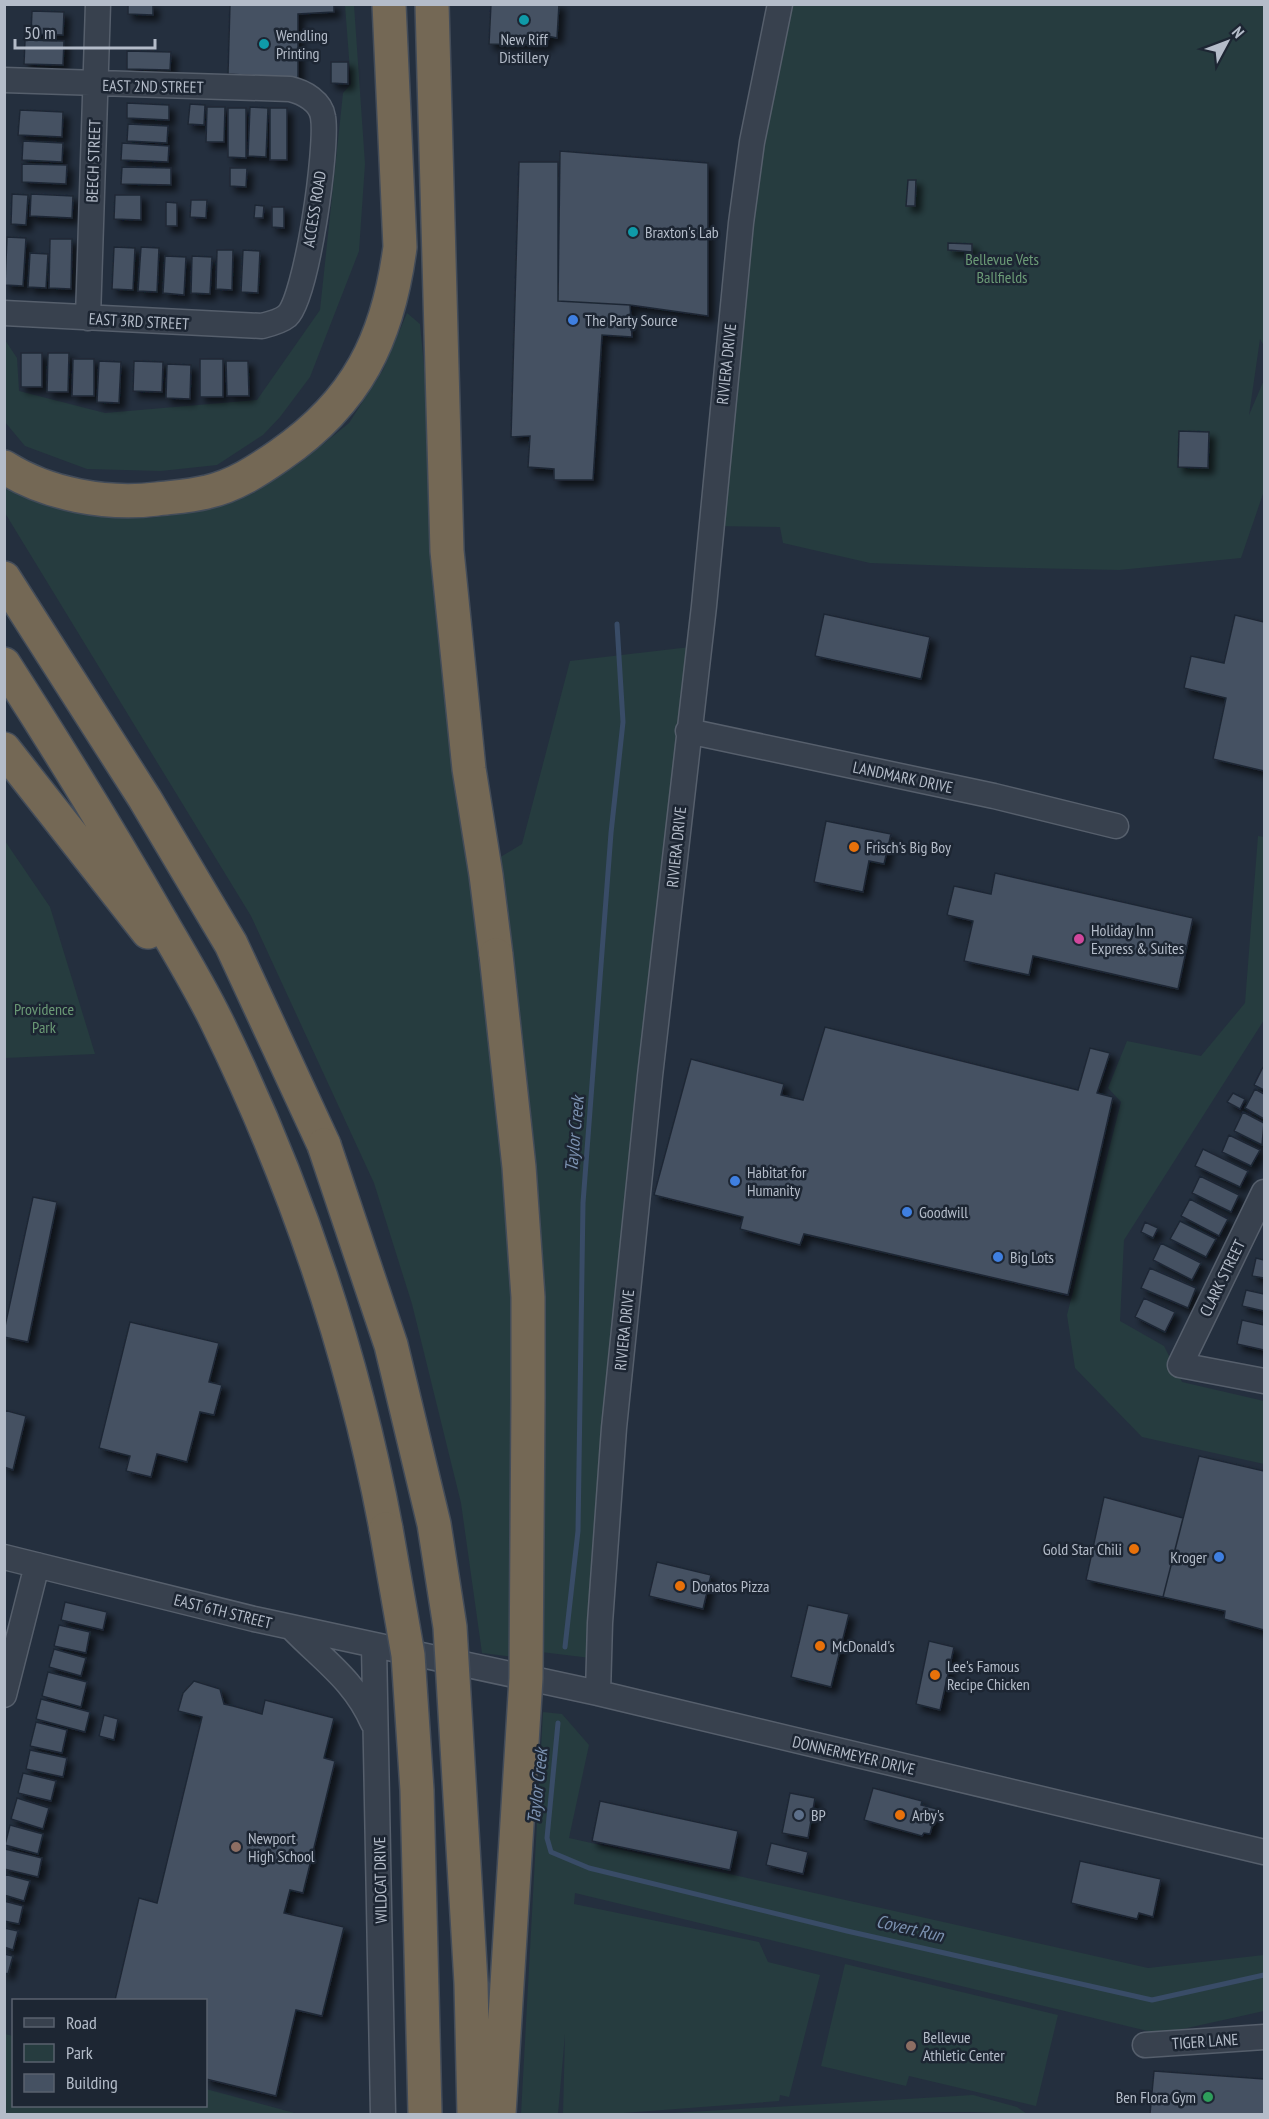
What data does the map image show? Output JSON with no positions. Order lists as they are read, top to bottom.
{
  "streets": {
    "street": [
      "EAST 2ND STREET",
      "BEECH STREET",
      "ACCESS ROAD",
      "EAST 3RD STREET",
      "RIVIERA DRIVE",
      "LANDMARK DRIVE",
      "CLARK STREET",
      "EAST 6TH STREET",
      "DONNERMEYER DRIVE",
      "WILDCAT DRIVE",
      "TIGER LANE"
    ]
  },
  "crossings": [
    ["EAST 2ND STREET", "BEECH STREET"],
    ["EAST 2ND STREET", "ACCESS ROAD"],
    ["BEECH STREET", "EAST 3RD STREET"],
    ["ACCESS ROAD", "EAST 3RD STREET"],
    ["RIVIERA DRIVE", "LANDMARK DRIVE"],
    ["RIVIERA DRIVE", "DONNERMEYER DRIVE"],
    ["EAST 6TH STREET", "DONNERMEYER DRIVE"],
    ["EAST 6TH STREET", "WILDCAT DRIVE"]
  ],
  "water": ["Taylor Creek", "Covert Run"],
  "parks": ["Bellevue Vets Ballfields", "Providence Park"],
  "places": [
    "New Riff Distillery",
    "Wendling Printing",
    "Braxton's Lab",
    "The Party Source",
    "Frisch's Big Boy",
    "Holiday Inn Express & Suites",
    "Habitat for Humanity",
    "Goodwill",
    "Big Lots",
    "Gold Star Chili",
    "Kroger",
    "Donatos Pizza",
    "McDonald's",
    "Lee's Famous Recipe Chicken",
    "BP",
    "Arby's",
    "Newport High School",
    "Bellevue Athletic Center",
    "Ben Flora Gym"
  ],
  "legend": ["Road", "Park", "Building"],
  "scale_bar": "50 m",
  "north": "top right"
}
